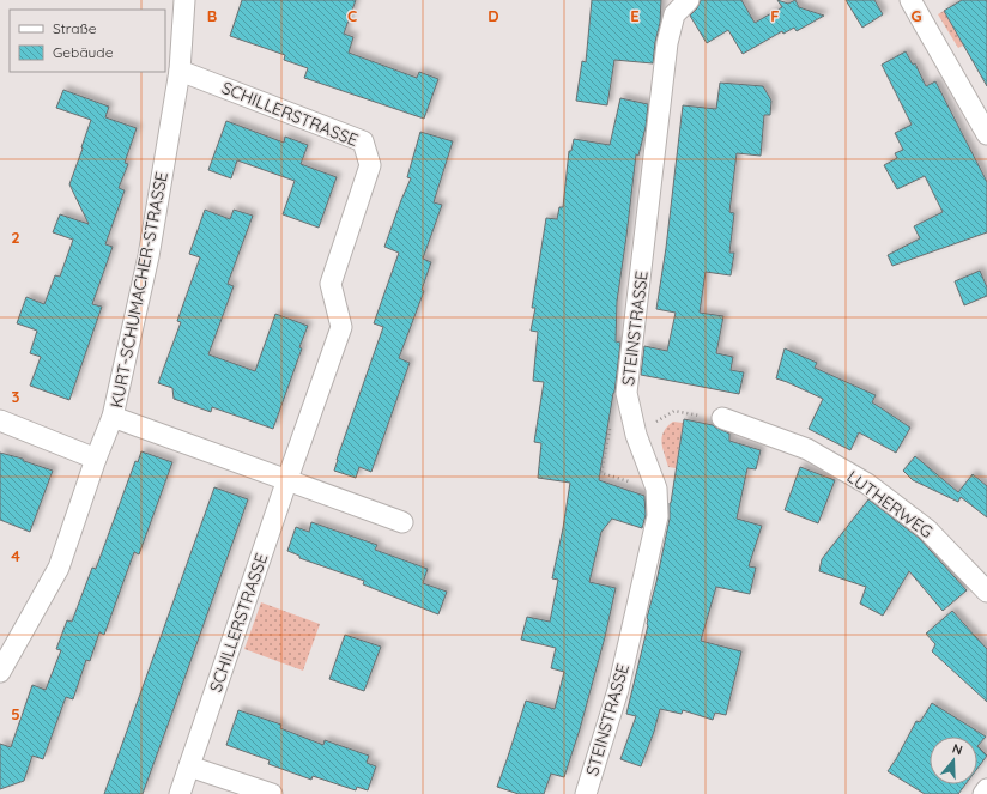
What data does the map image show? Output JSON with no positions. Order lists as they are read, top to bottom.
{
  "streets": {
    "street": [
      "SCHILLERSTRASSE",
      "KURT-SCHUMACHER-STRASSE",
      "STEINSTRASSE",
      "LUTHERWEG"
    ]
  },
  "crossings": [
    ["SCHILLERSTRASSE", "KURT-SCHUMACHER-STRASSE"]
  ],
  "legend": ["Straße", "Gebäude"],
  "north": "top",
  "grid": {
    "columns": [
      "B",
      "C",
      "D",
      "E",
      "F",
      "G"
    ],
    "rows": [
      "2",
      "3",
      "4",
      "5"
    ]
  }
}
